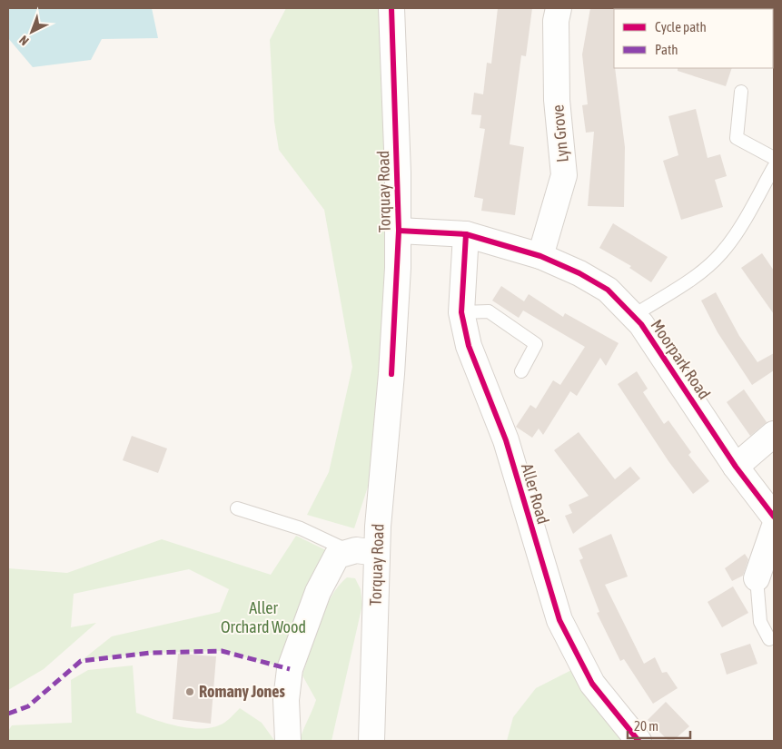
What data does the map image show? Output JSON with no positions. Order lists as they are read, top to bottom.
{
  "streets": {
    "street": [
      "Lyn Grove",
      "Torquay Road",
      "Moorpark Road",
      "Aller Road"
    ]
  },
  "crossings": [
    ["Lyn Grove", "Moorpark Road"],
    ["Torquay Road", "Moorpark Road"],
    ["Moorpark Road", "Aller Road"]
  ],
  "parks": ["Aller Orchard Wood"],
  "places": ["Romany Jones"],
  "legend": ["Cycle path", "Path"],
  "scale_bar": "20 m",
  "north": "bottom left"
}
